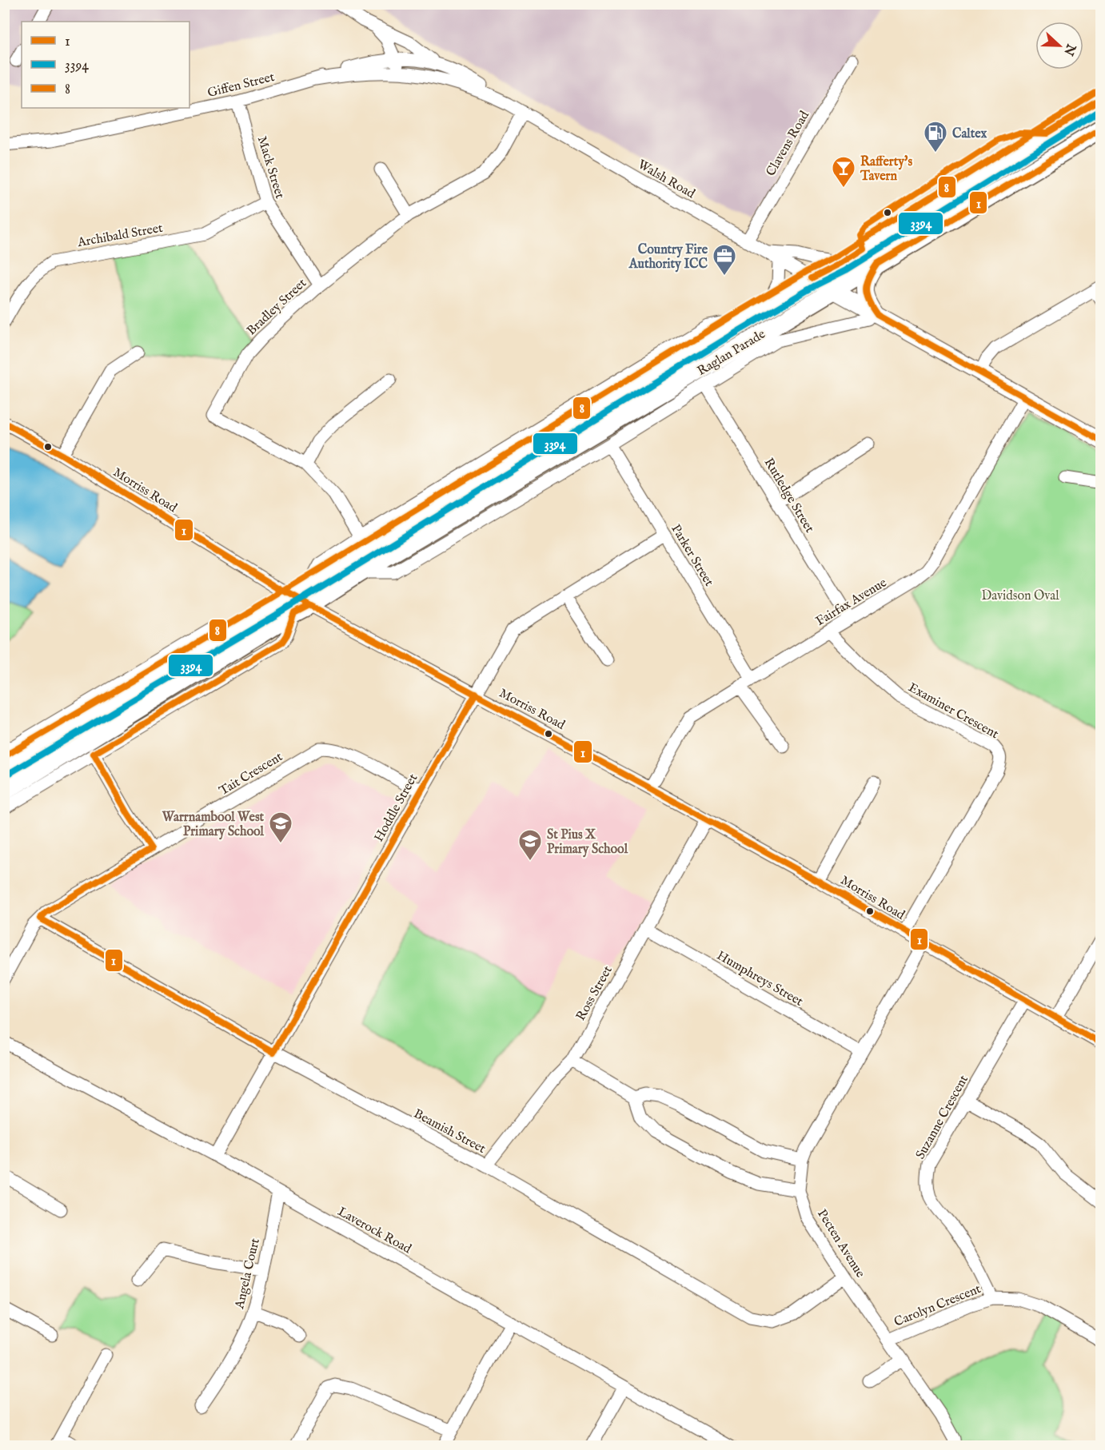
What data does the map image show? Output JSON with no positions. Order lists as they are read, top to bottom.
{
  "streets": {
    "highway": ["Raglan Parade"],
    "street": [
      "Giffen Street",
      "Clavens Road",
      "Mack Street",
      "Walsh Road",
      "Archibald Street",
      "Bradley Street",
      "Morriss Road",
      "Rutledge Street",
      "Parker Street",
      "Fairfax Avenue",
      "Examiner Crescent",
      "Tait Crescent",
      "Hoddle Street",
      "Humphreys Street",
      "Ross Street",
      "Suzanne Crescent",
      "Beamish Street",
      "Laverock Road",
      "Pecten Avenue",
      "Angela Court",
      "Carolyn Crescent"
    ]
  },
  "crossings": [
    ["Giffen Street", "Mack Street"],
    ["Giffen Street", "Walsh Road"],
    ["Clavens Road", "Walsh Road"],
    ["Mack Street", "Archibald Street"],
    ["Mack Street", "Bradley Street"],
    ["Walsh Road", "Bradley Street"],
    ["Walsh Road", "Raglan Parade"],
    ["Bradley Street", "Raglan Parade"],
    ["Raglan Parade", "Morriss Road"],
    ["Raglan Parade", "Rutledge Street"],
    ["Raglan Parade", "Parker Street"],
    ["Morriss Road", "Fairfax Avenue"],
    ["Morriss Road", "Examiner Crescent"],
    ["Morriss Road", "Hoddle Street"],
    ["Morriss Road", "Ross Street"],
    ["Morriss Road", "Suzanne Crescent"],
    ["Morriss Road", "Pecten Avenue"],
    ["Rutledge Street", "Fairfax Avenue"],
    ["Parker Street", "Fairfax Avenue"],
    ["Parker Street", "Hoddle Street"],
    ["Fairfax Avenue", "Examiner Crescent"],
    ["Tait Crescent", "Hoddle Street"],
    ["Tait Crescent", "Beamish Street"],
    ["Hoddle Street", "Beamish Street"],
    ["Hoddle Street", "Laverock Road"],
    ["Humphreys Street", "Ross Street"],
    ["Humphreys Street", "Pecten Avenue"],
    ["Ross Street", "Beamish Street"],
    ["Suzanne Crescent", "Carolyn Crescent"],
    ["Beamish Street", "Pecten Avenue"],
    ["Laverock Road", "Angela Court"],
    ["Pecten Avenue", "Carolyn Crescent"]
  ],
  "parks": ["Davidson Oval"],
  "places": {
    "fuel station": ["Caltex"],
    "bar": ["Rafferty's Tavern"],
    "office": ["Country Fire Authority ICC"],
    "school or university": ["Warrnambool West Primary School", "St Pius X Primary School"]
  },
  "lines": ["transit line 8", "transit line 1", "transit line 3394"],
  "legend": ["1", "3394", "8"],
  "north": "right"
}
